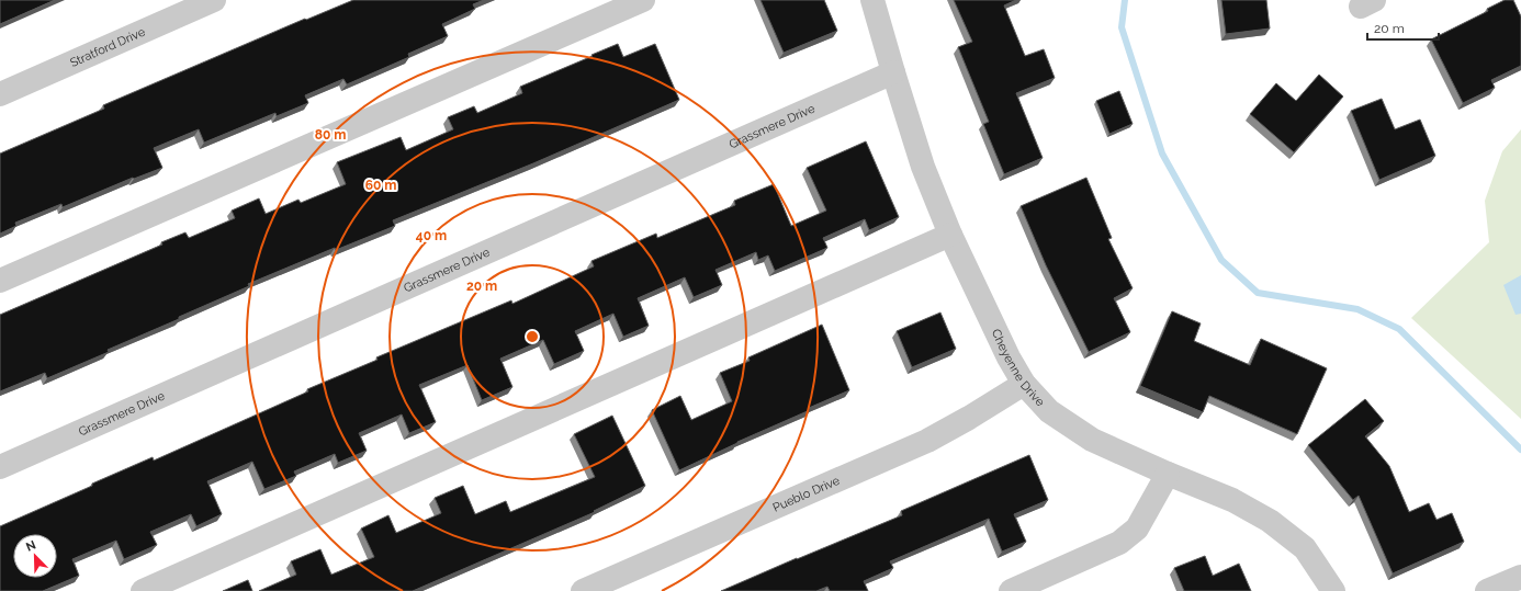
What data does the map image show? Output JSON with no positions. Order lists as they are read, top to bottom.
{
  "streets": {
    "street": [
      "Stratford Drive",
      "Grassmere Drive",
      "Cheyenne Drive",
      "Pueblo Drive"
    ]
  },
  "crossings": [
    ["Grassmere Drive", "Cheyenne Drive"],
    ["Cheyenne Drive", "Pueblo Drive"]
  ],
  "scale_bar": "20 m",
  "north": "top left",
  "rings": [
    "80 m",
    "60 m",
    "40 m",
    "20 m"
  ]
}
